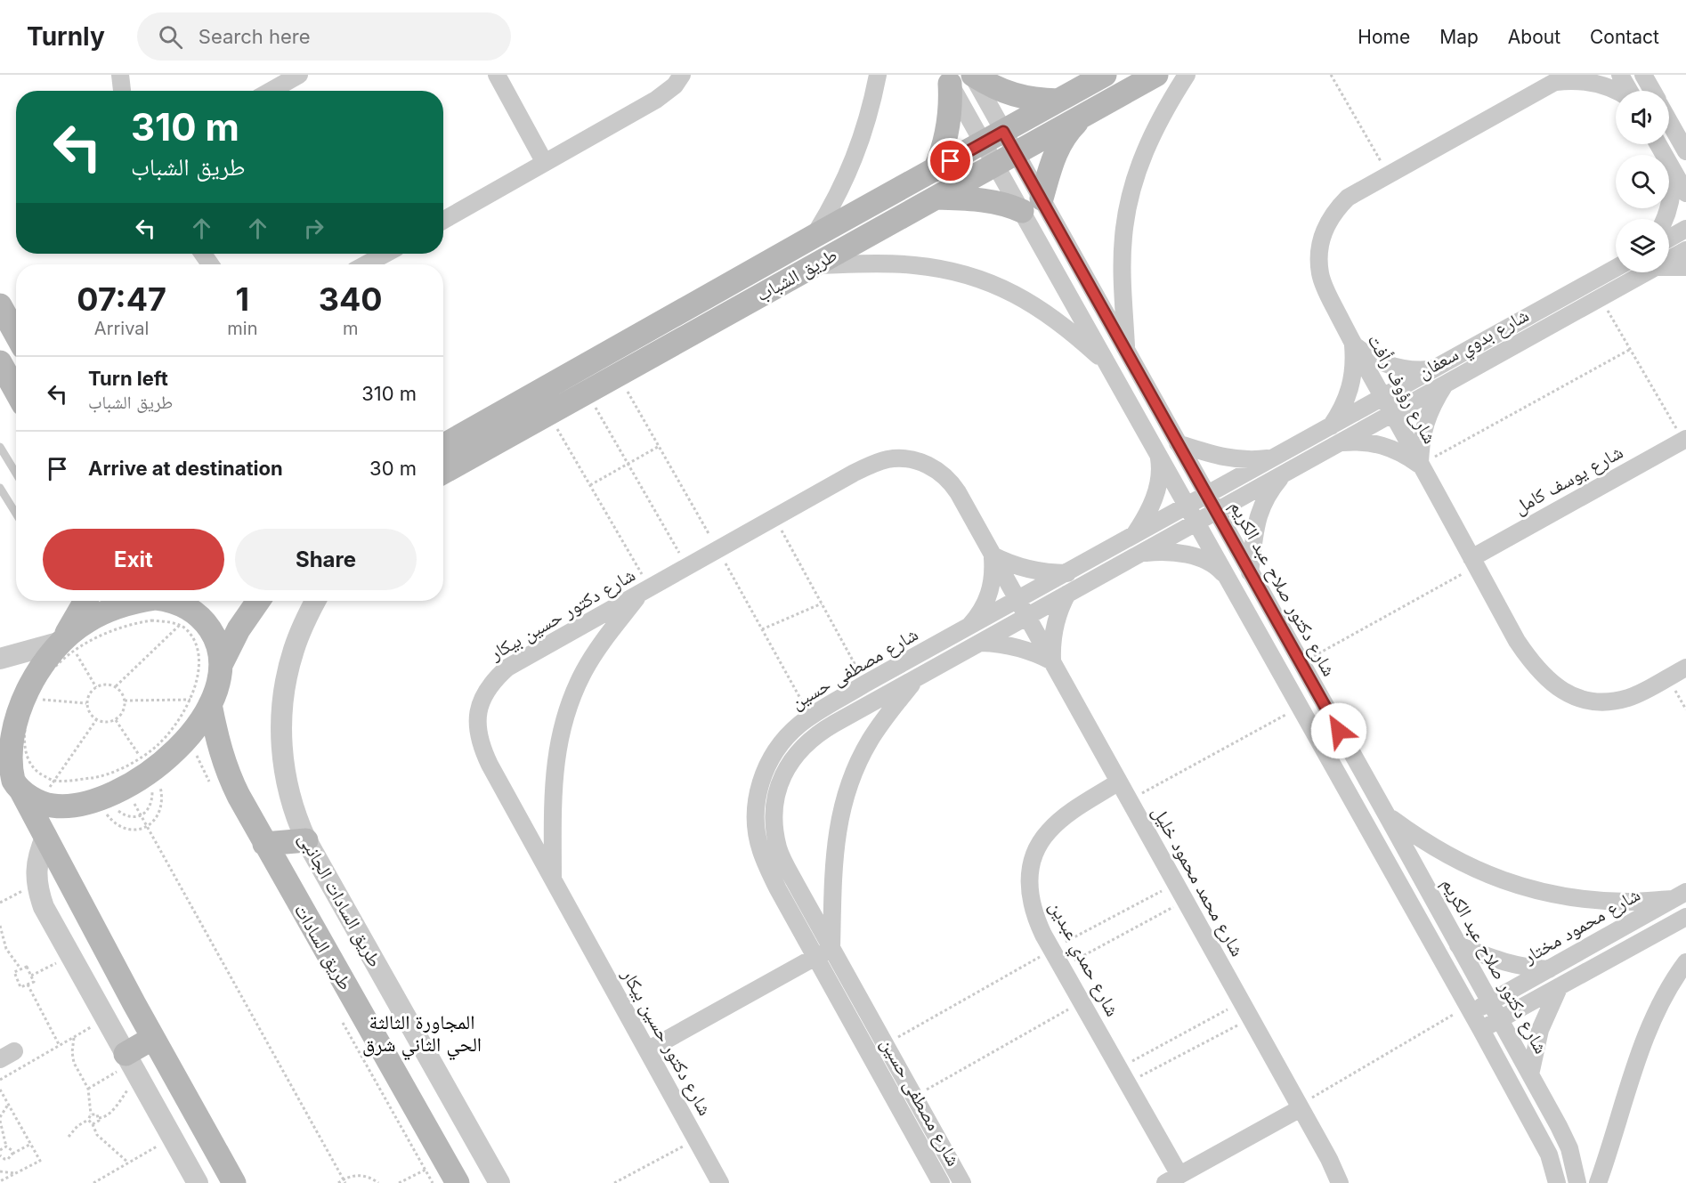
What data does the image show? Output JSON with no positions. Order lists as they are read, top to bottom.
{
  "streets": {
    "main road": ["طريق الشباب", "طريق السادات"],
    "street": [
      "شارع بدوي سعفان",
      "شارع رؤوف رأفت",
      "شارع يوسف كامل",
      "شارع دكتور صلاح عبد الكريم",
      "شارع دكتور حسين بيكار",
      "شارع مصطفى حسين",
      "شارع محمد محمود خليل",
      "طريق السادات الجانبى",
      "شارع محمود مختار",
      "شارع حمدي عبدين"
    ]
  },
  "crossings": [
    ["طريق الشباب", "شارع دكتور صلاح عبد الكريم"],
    ["شارع بدوي سعفان", "شارع رؤوف رأفت"],
    ["شارع بدوي سعفان", "شارع دكتور صلاح عبد الكريم"],
    ["شارع بدوي سعفان", "شارع مصطفى حسين"],
    ["شارع رؤوف رأفت", "شارع يوسف كامل"],
    ["شارع دكتور صلاح عبد الكريم", "شارع مصطفى حسين"],
    ["شارع دكتور صلاح عبد الكريم", "شارع محمود مختار"],
    ["شارع دكتور حسين بيكار", "شارع مصطفى حسين"],
    ["شارع دكتور حسين بيكار", "شارع محمد محمود خليل"],
    ["شارع مصطفى حسين", "شارع محمد محمود خليل"],
    ["شارع محمد محمود خليل", "شارع حمدي عبدين"]
  ],
  "districts": ["المجاورة الثالثة الحي الثاني شرق"],
  "page": {
    "header": "Turnly",
    "search": "Search here",
    "nav": [
      "Home",
      "Map",
      "About",
      "Contact"
    ],
    "turn": ["310 m", "طريق الشباب"],
    "eta": [
      "07:47",
      "Arrival",
      "1",
      "min",
      "340",
      "m"
    ],
    "list": [
      {
        "name": "Turn left",
        "note": "طريق الشباب",
        "value": "310 m"
      },
      {
        "name": "Arrive at destination",
        "value": "30 m"
      }
    ],
    "buttons": ["Exit", "Share"]
  }
}
